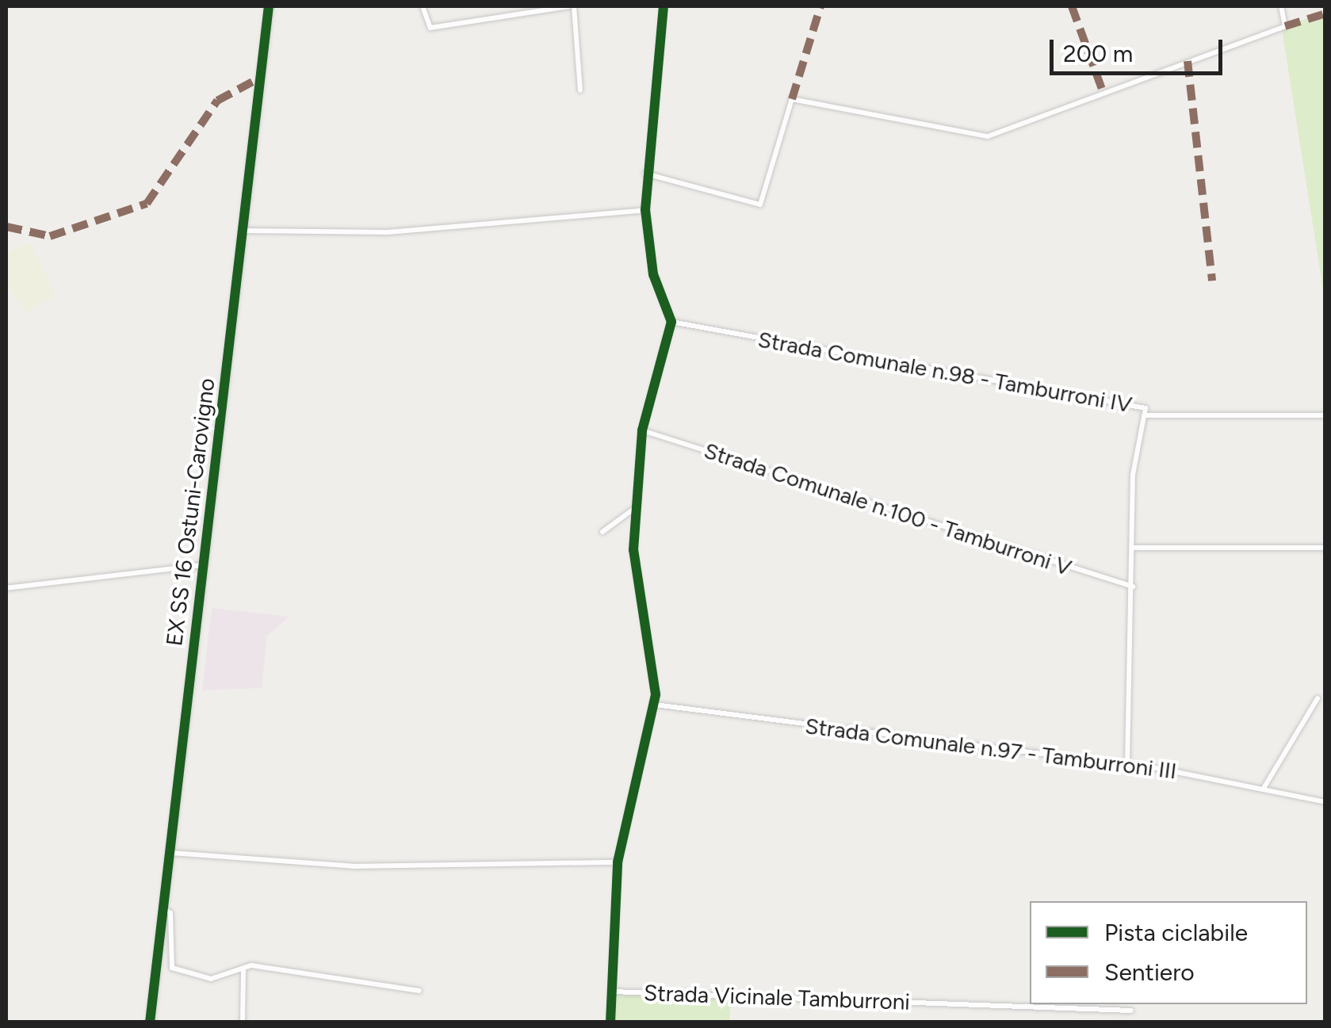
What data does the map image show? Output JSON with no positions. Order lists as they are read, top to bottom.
{
  "streets": {
    "main road": ["EX SS 16 Ostuni-Carovigno"],
    "street": [
      "Strada Comunale n.98 - Tamburroni IV",
      "Strada Comunale n.100 - Tamburroni V",
      "Strada Comunale n.97 - Tamburroni III",
      "Strada Vicinale Tamburroni"
    ]
  },
  "crossings": [
    ["Strada Comunale n.98 - Tamburroni IV", "Strada Comunale n.100 - Tamburroni V"],
    ["Strada Comunale n.98 - Tamburroni IV", "Strada Comunale n.97 - Tamburroni III"]
  ],
  "legend": ["Pista ciclabile", "Sentiero"],
  "scale_bar": "200 m"
}
